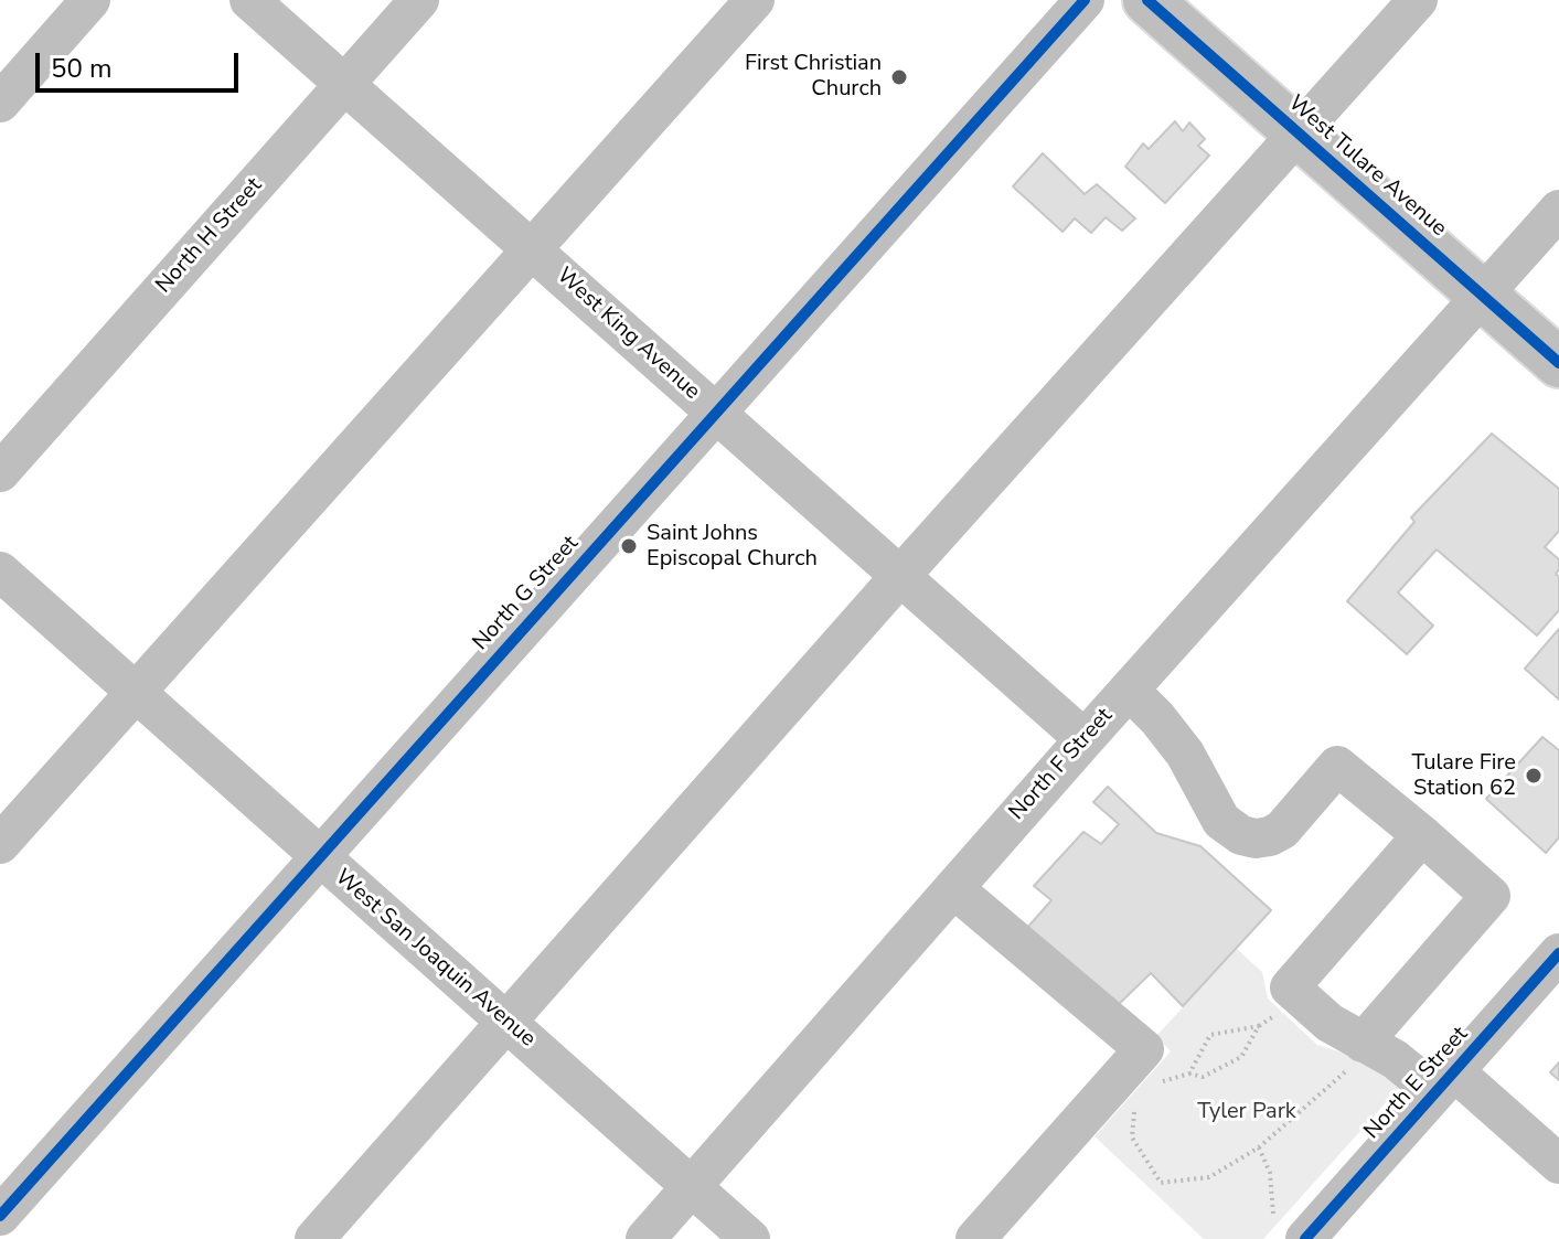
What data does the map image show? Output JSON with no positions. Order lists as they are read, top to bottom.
{
  "streets": {
    "main road": ["West Tulare Avenue"],
    "street": [
      "North H Street",
      "West King Avenue",
      "North G Street",
      "North F Street",
      "West San Joaquin Avenue",
      "North E Street"
    ]
  },
  "crossings": [
    ["West Tulare Avenue", "North F Street"],
    ["North H Street", "West King Avenue"],
    ["West King Avenue", "North G Street"],
    ["West King Avenue", "North F Street"],
    ["North G Street", "West San Joaquin Avenue"],
    ["North F Street", "West San Joaquin Avenue"]
  ],
  "parks": ["Tyler Park"],
  "places": ["First Christian Church", "Saint Johns Episcopal Church", "Tulare Fire Station 62"],
  "scale_bar": "50 m"
}
